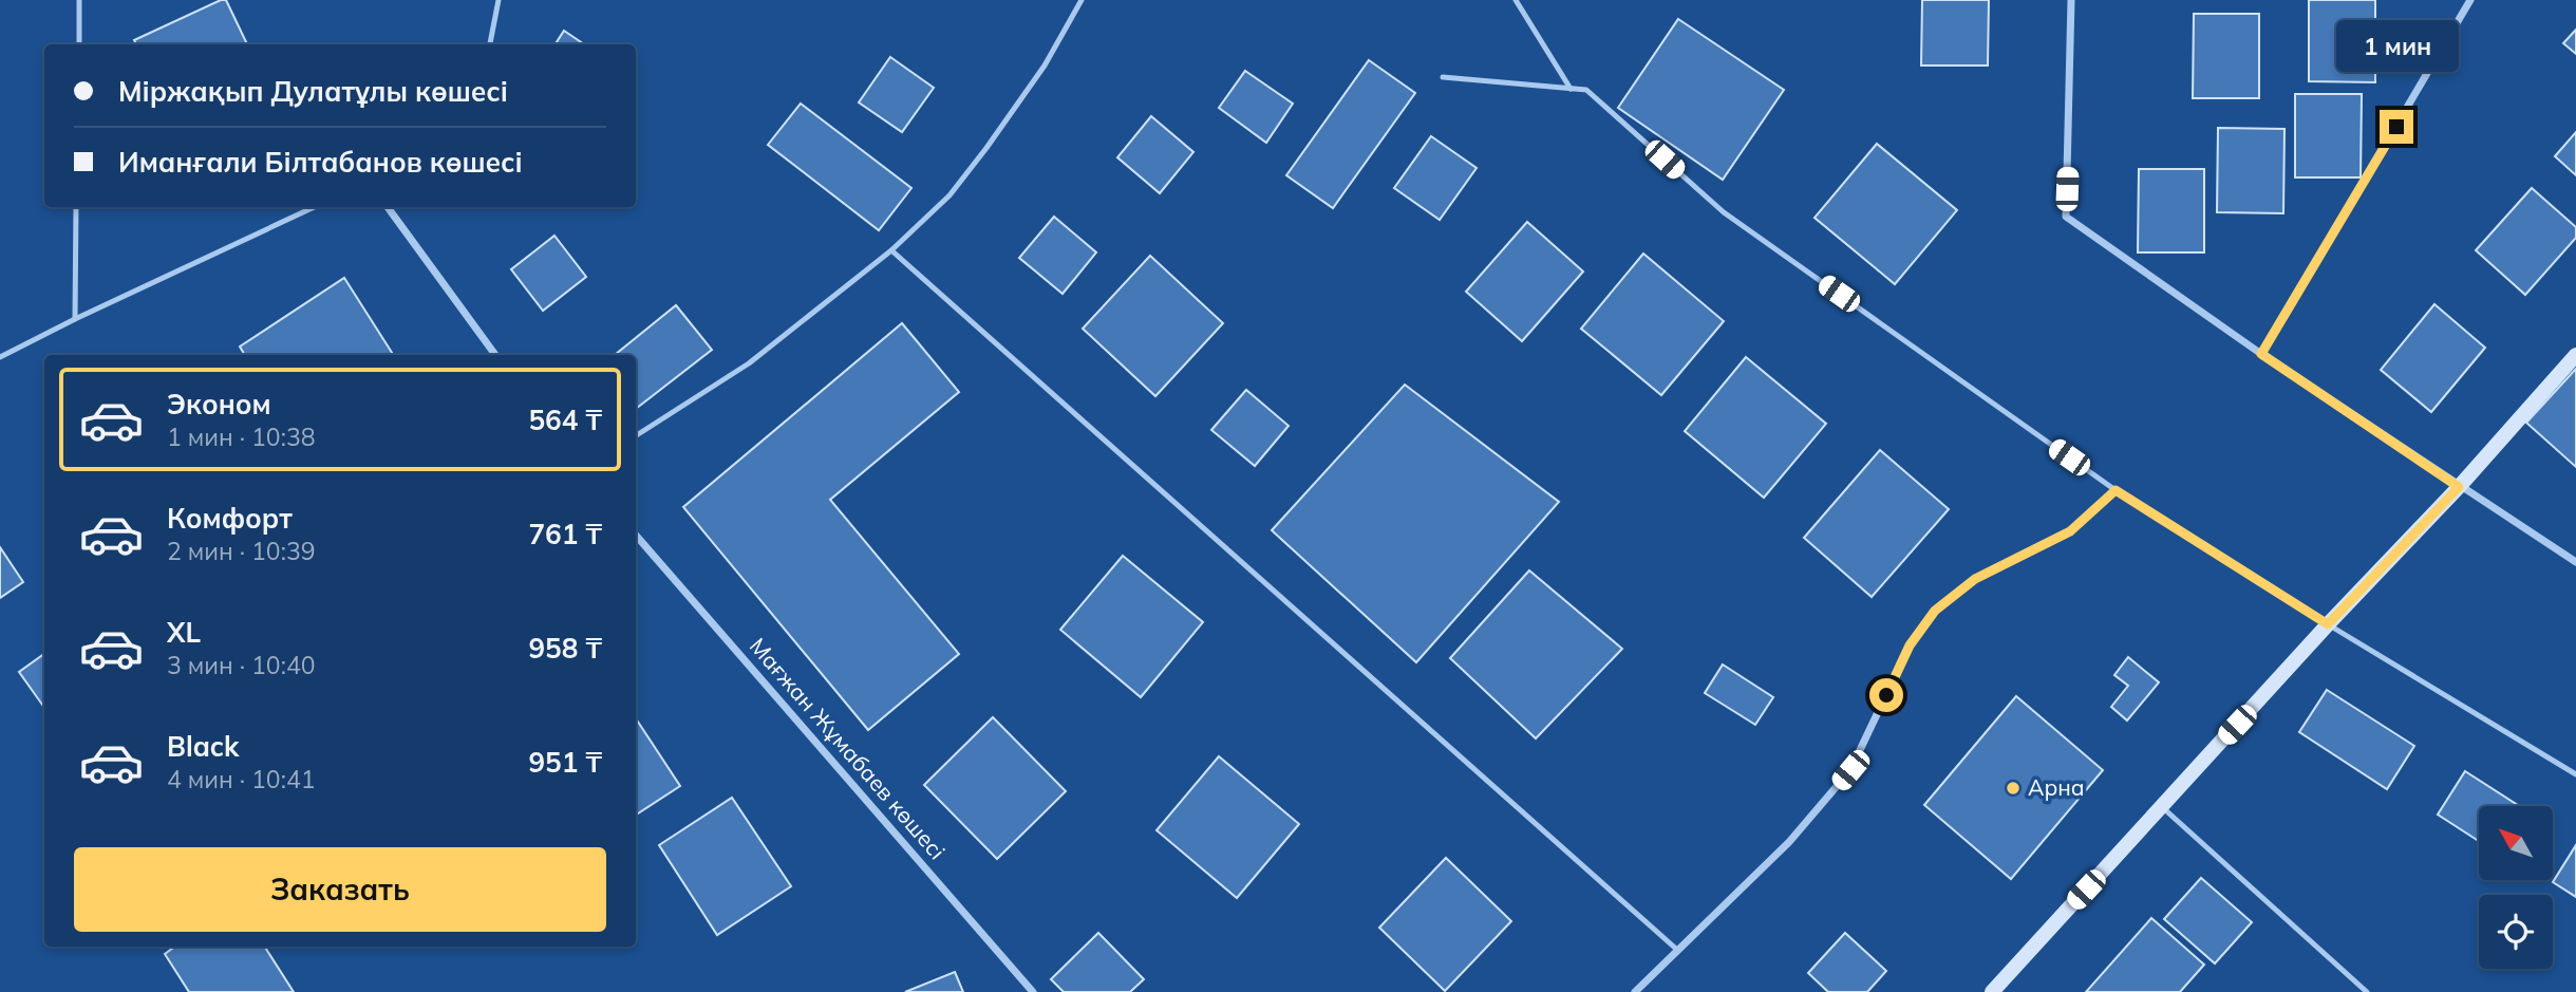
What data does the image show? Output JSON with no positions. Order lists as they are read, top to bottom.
{
  "streets": {
    "street": ["Мағжан Жұмабаев көшесі"]
  },
  "places": ["Арна"],
  "north": "top left",
  "page": {
    "bubble": "1 мин",
    "banner": ["Міржақып Дулатұлы көшесі", "Иманғали Білтабанов көшесі"],
    "list": [
      {
        "name": "Эконом",
        "note": "1 мин · 10:38",
        "value": "564 ₸"
      },
      {
        "name": "Комфорт",
        "note": "2 мин · 10:39",
        "value": "761 ₸"
      },
      {
        "name": "XL",
        "note": "3 мин · 10:40",
        "value": "958 ₸"
      },
      {
        "name": "Black",
        "note": "4 мин · 10:41",
        "value": "951 ₸"
      }
    ],
    "buttons": "Заказать"
  }
}
